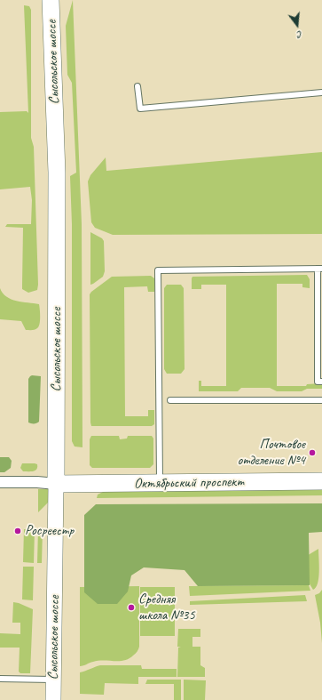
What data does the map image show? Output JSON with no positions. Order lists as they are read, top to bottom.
{
  "streets": {
    "main road": ["Сысольское шоссе", "Октябрьский проспект"]
  },
  "crossings": [
    ["Сысольское шоссе", "Октябрьский проспект"]
  ],
  "places": ["Почтовое отделение №4", "Росреестр", "Средняя школа №35"],
  "north": "bottom"
}
